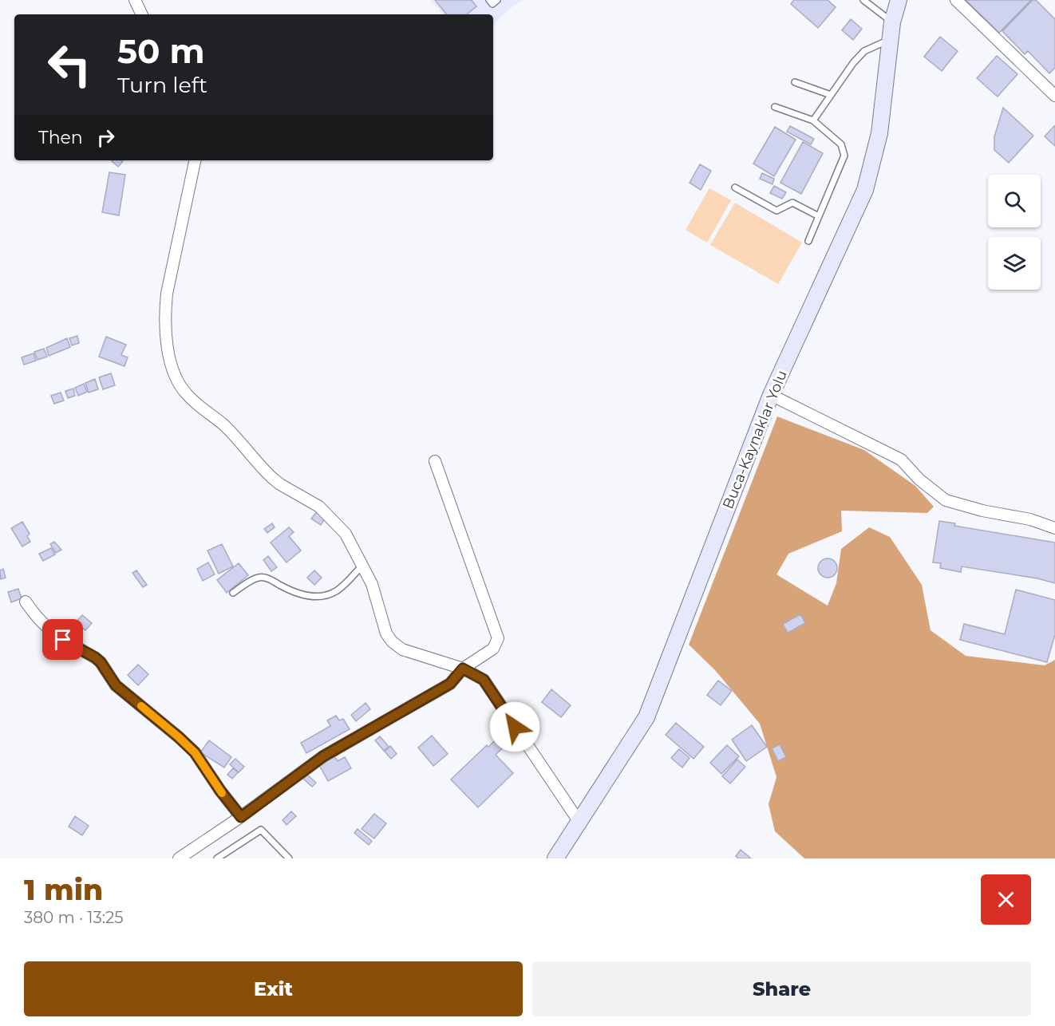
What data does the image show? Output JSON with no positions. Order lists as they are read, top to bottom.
{
  "streets": {
    "street": ["Buca-Kaynaklar Yolu"]
  },
  "page": {
    "turn": ["50 m", "Turn left"],
    "then": "Then",
    "heading": ["1 min", "380 m · 13:25"],
    "buttons": ["Exit", "Share"]
  }
}
